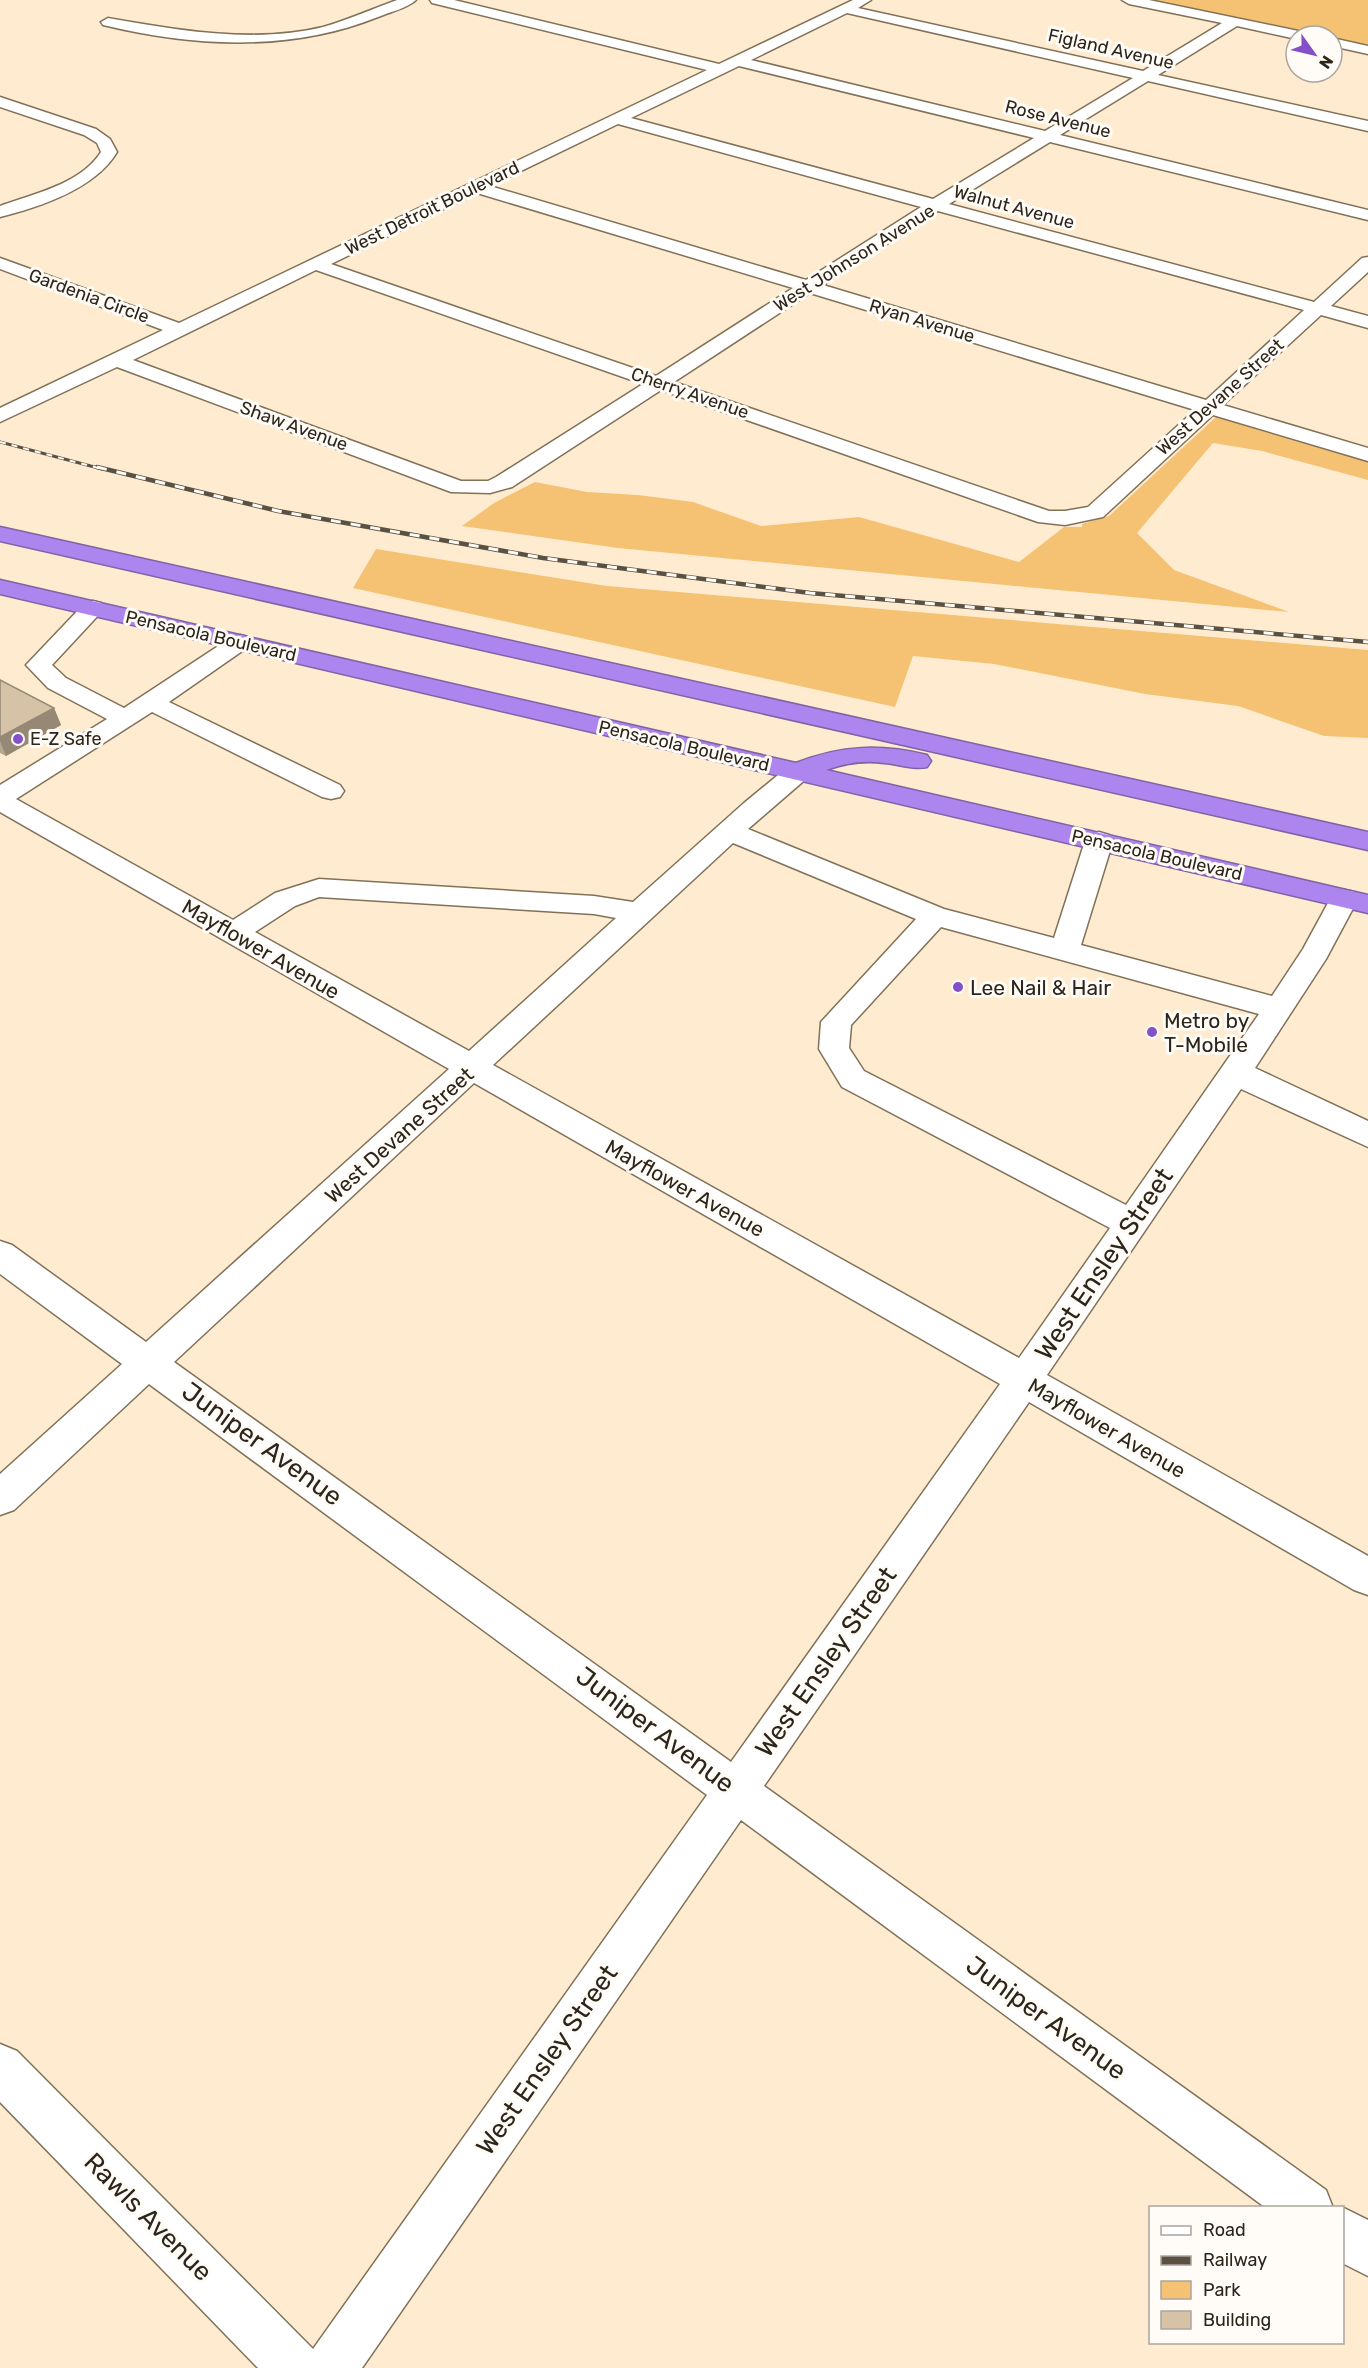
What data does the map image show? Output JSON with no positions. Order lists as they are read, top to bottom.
{
  "streets": {
    "highway": ["Pensacola Boulevard"],
    "street": [
      "Figland Avenue",
      "Rose Avenue",
      "Walnut Avenue",
      "West Detroit Boulevard",
      "West Johnson Avenue",
      "Gardenia Circle",
      "Ryan Avenue",
      "Cherry Avenue",
      "West Devane Street",
      "Shaw Avenue",
      "Mayflower Avenue",
      "West Ensley Street",
      "Juniper Avenue",
      "Rawls Avenue"
    ]
  },
  "crossings": [
    ["Figland Avenue", "West Detroit Boulevard"],
    ["Figland Avenue", "West Johnson Avenue"],
    ["Rose Avenue", "West Detroit Boulevard"],
    ["Rose Avenue", "West Johnson Avenue"],
    ["Walnut Avenue", "West Detroit Boulevard"],
    ["Walnut Avenue", "West Johnson Avenue"],
    ["Walnut Avenue", "West Devane Street"],
    ["West Detroit Boulevard", "Gardenia Circle"],
    ["West Detroit Boulevard", "Ryan Avenue"],
    ["West Detroit Boulevard", "Cherry Avenue"],
    ["West Detroit Boulevard", "Shaw Avenue"],
    ["West Johnson Avenue", "Ryan Avenue"],
    ["West Johnson Avenue", "Cherry Avenue"],
    ["West Johnson Avenue", "Shaw Avenue"],
    ["Ryan Avenue", "West Devane Street"],
    ["Cherry Avenue", "West Devane Street"],
    ["West Devane Street", "Pensacola Boulevard"],
    ["West Devane Street", "Mayflower Avenue"],
    ["West Devane Street", "Juniper Avenue"],
    ["Pensacola Boulevard", "West Ensley Street"],
    ["Mayflower Avenue", "West Ensley Street"],
    ["West Ensley Street", "Juniper Avenue"]
  ],
  "places": ["E-Z Safe", "Lee Nail & Hair", "Metro by T-Mobile"],
  "legend": [
    "Road",
    "Railway",
    "Park",
    "Building"
  ],
  "north": "bottom right"
}
